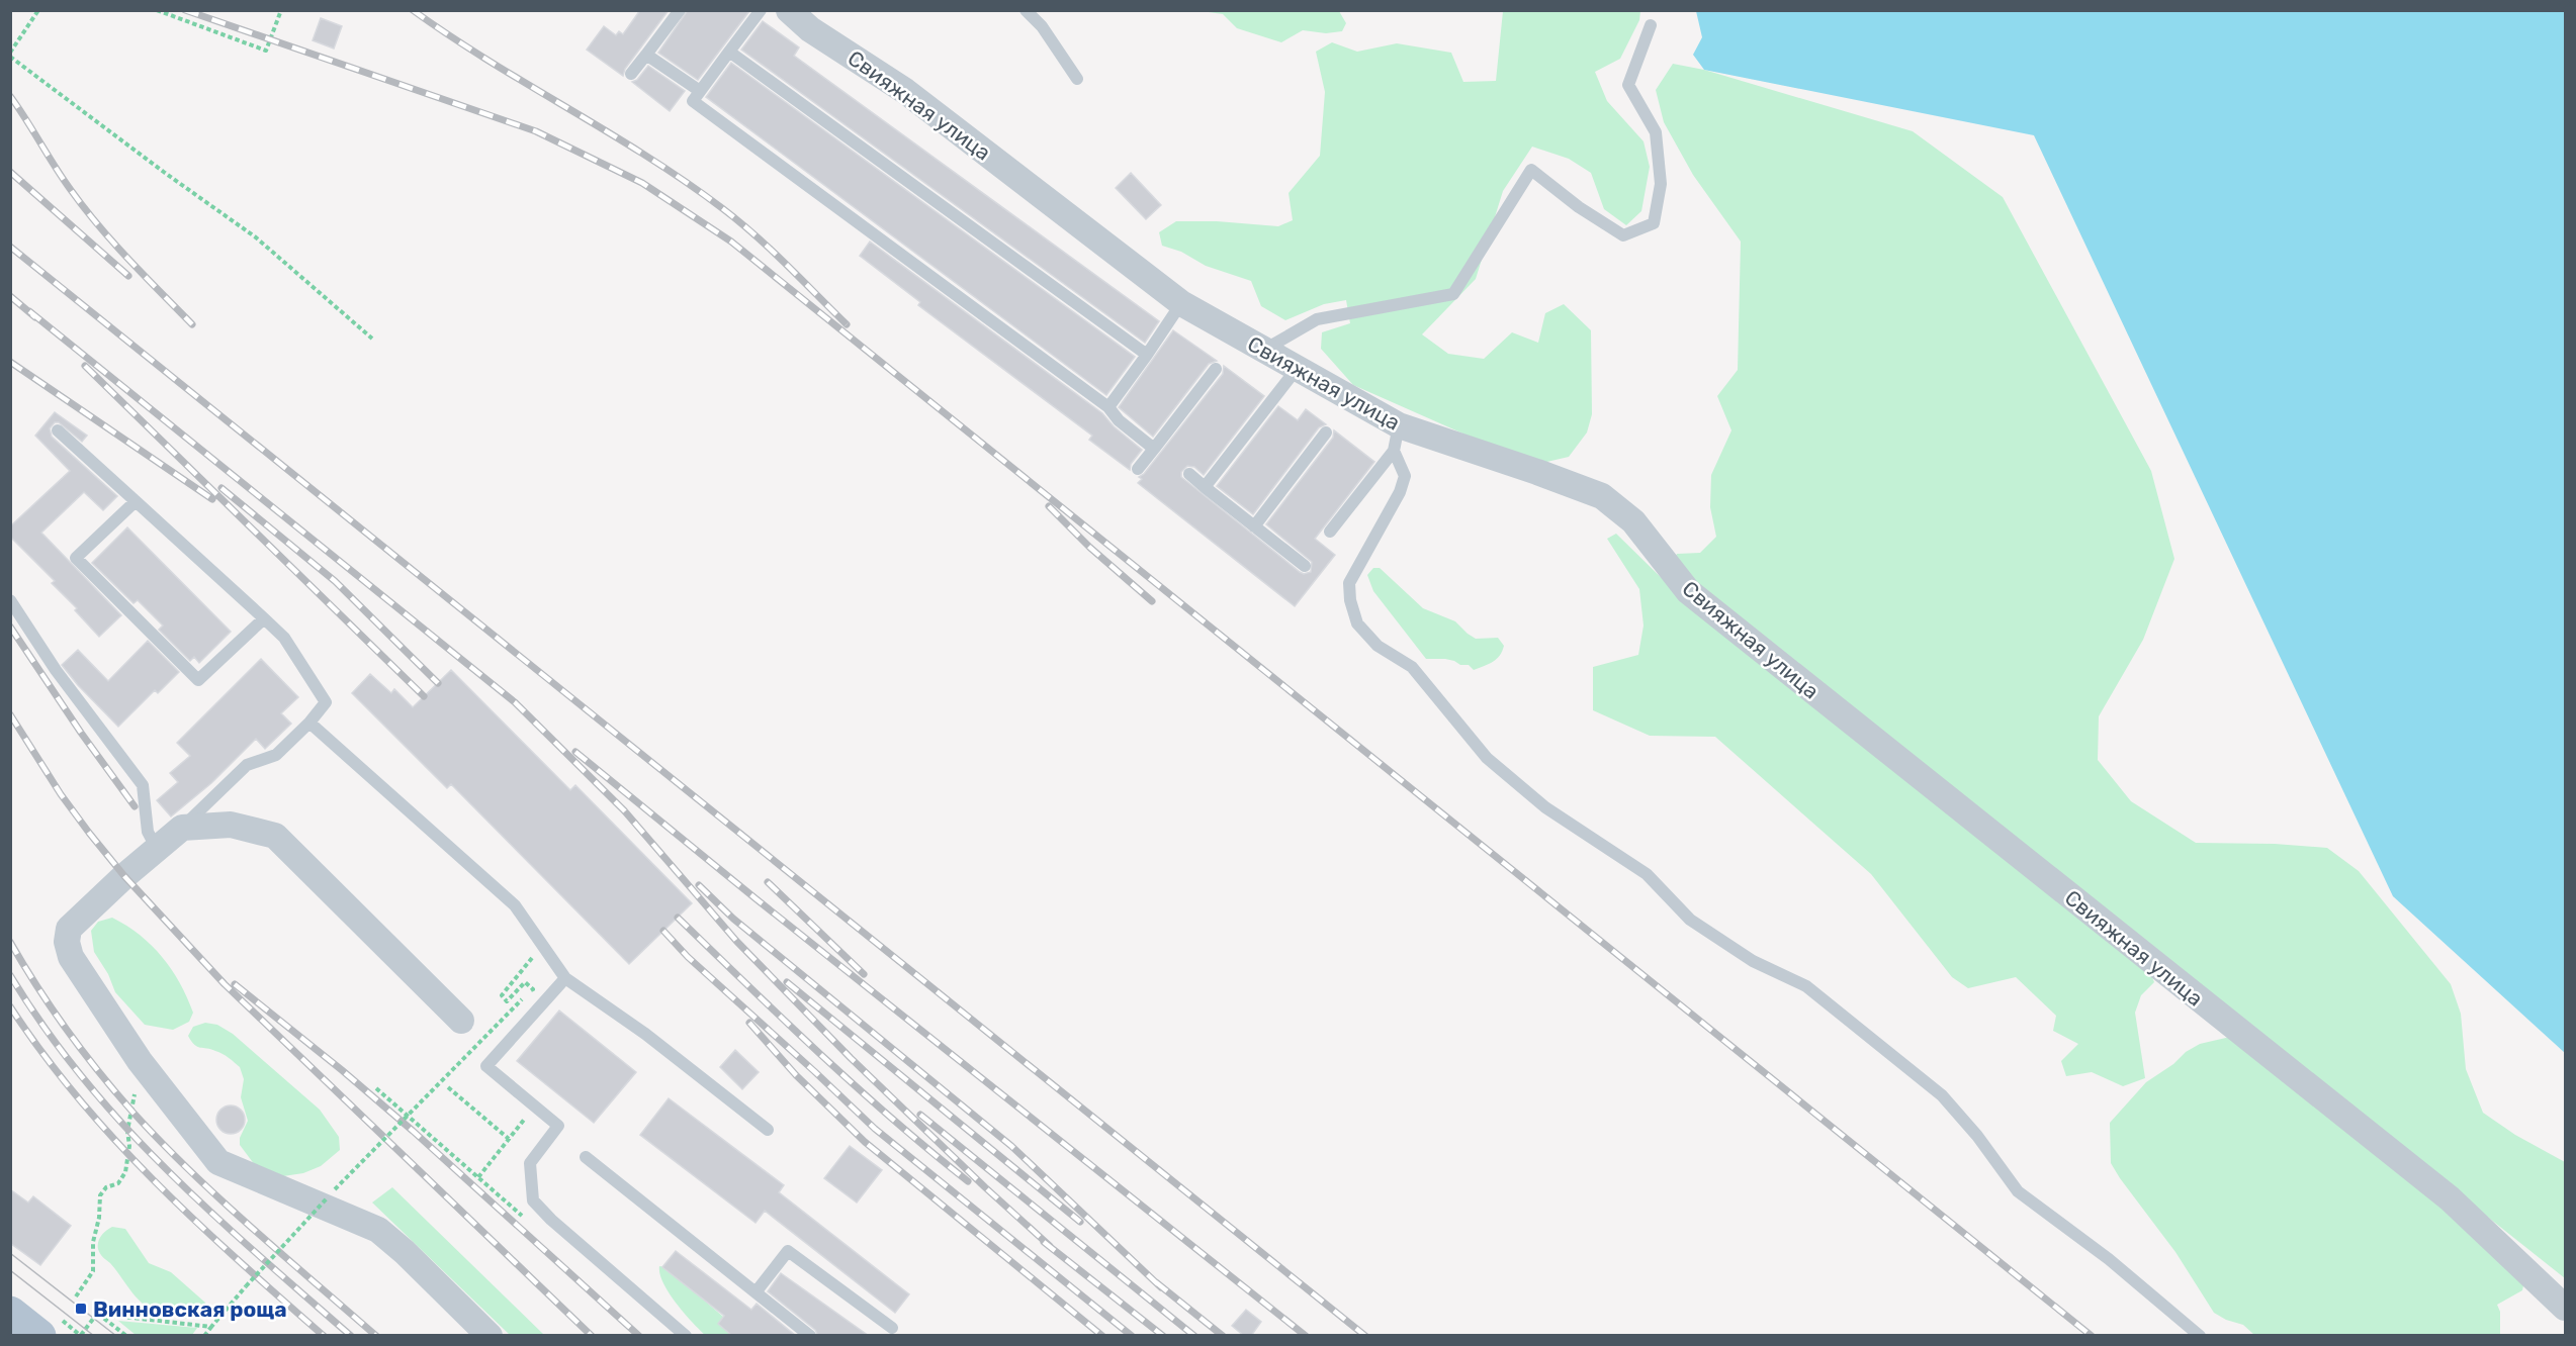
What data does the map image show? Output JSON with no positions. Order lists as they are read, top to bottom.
{
  "streets": {
    "street": ["Свияжная улица"]
  },
  "places": {
    "transit": ["Винновская роща"]
  }
}
